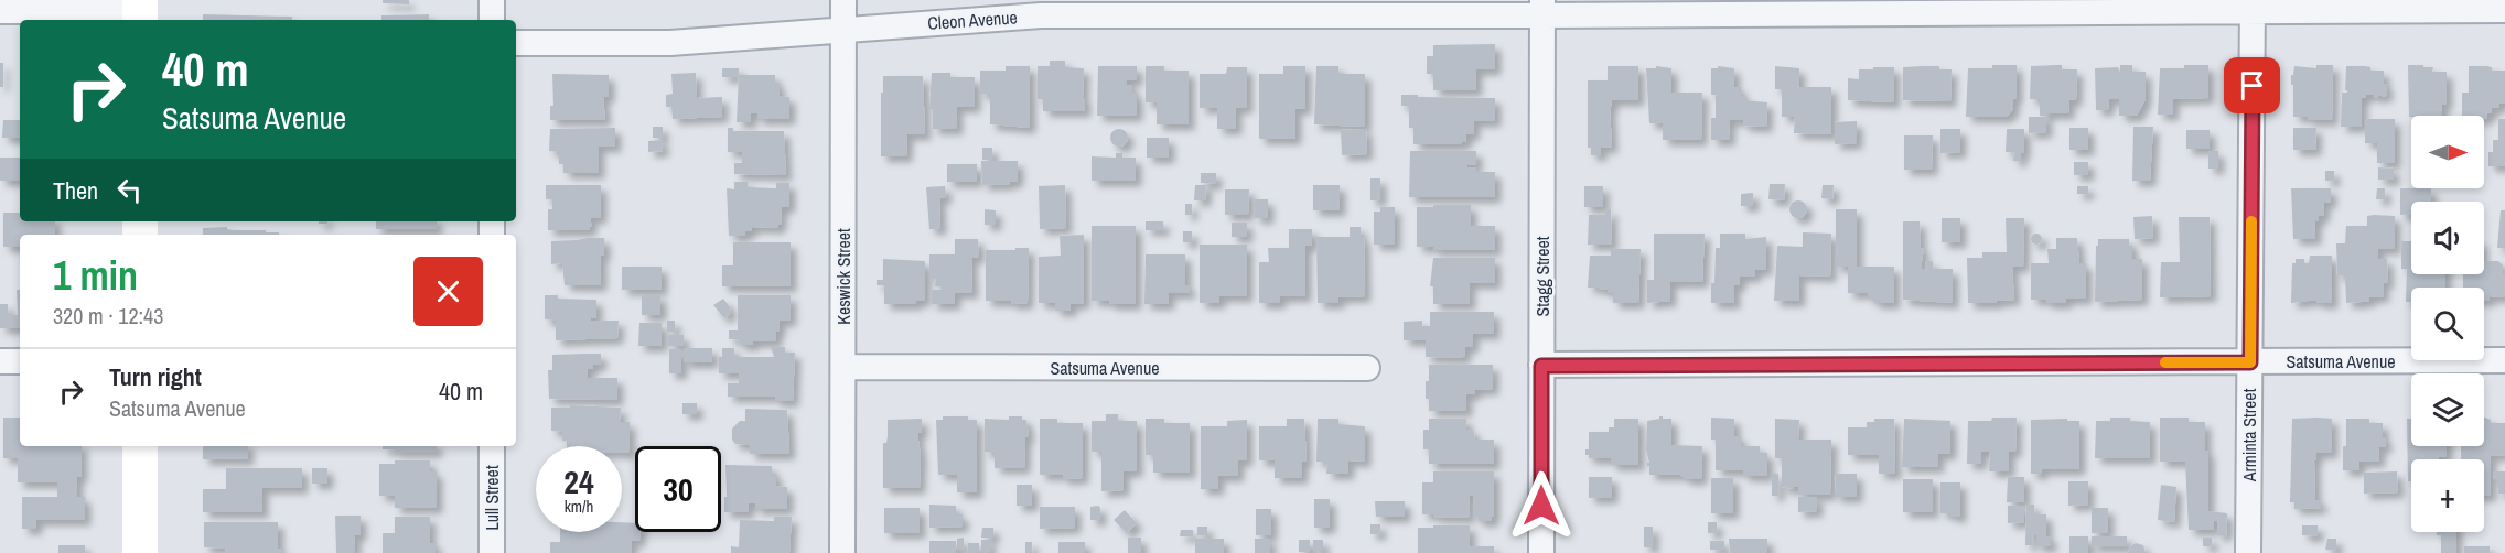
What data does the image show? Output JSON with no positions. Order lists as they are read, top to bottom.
{
  "streets": {
    "street": [
      "Cleon Avenue",
      "Keswick Street",
      "Stagg Street",
      "Satsuma Avenue",
      "Arminta Street",
      "Lull Street"
    ]
  },
  "crossings": [
    ["Cleon Avenue", "Keswick Street"],
    ["Cleon Avenue", "Stagg Street"],
    ["Cleon Avenue", "Arminta Street"],
    ["Keswick Street", "Satsuma Avenue"],
    ["Stagg Street", "Satsuma Avenue"],
    ["Satsuma Avenue", "Arminta Street"]
  ],
  "north": "right",
  "page": {
    "turn": ["40 m", "Satsuma Avenue"],
    "map_buttons": "+",
    "then": "Then",
    "heading": ["1 min", "320 m · 12:43"],
    "list": [
      {
        "name": "Turn right",
        "note": "Satsuma Avenue",
        "value": "40 m"
      }
    ],
    "speed": "24 km/h",
    "limit": "30"
  }
}
